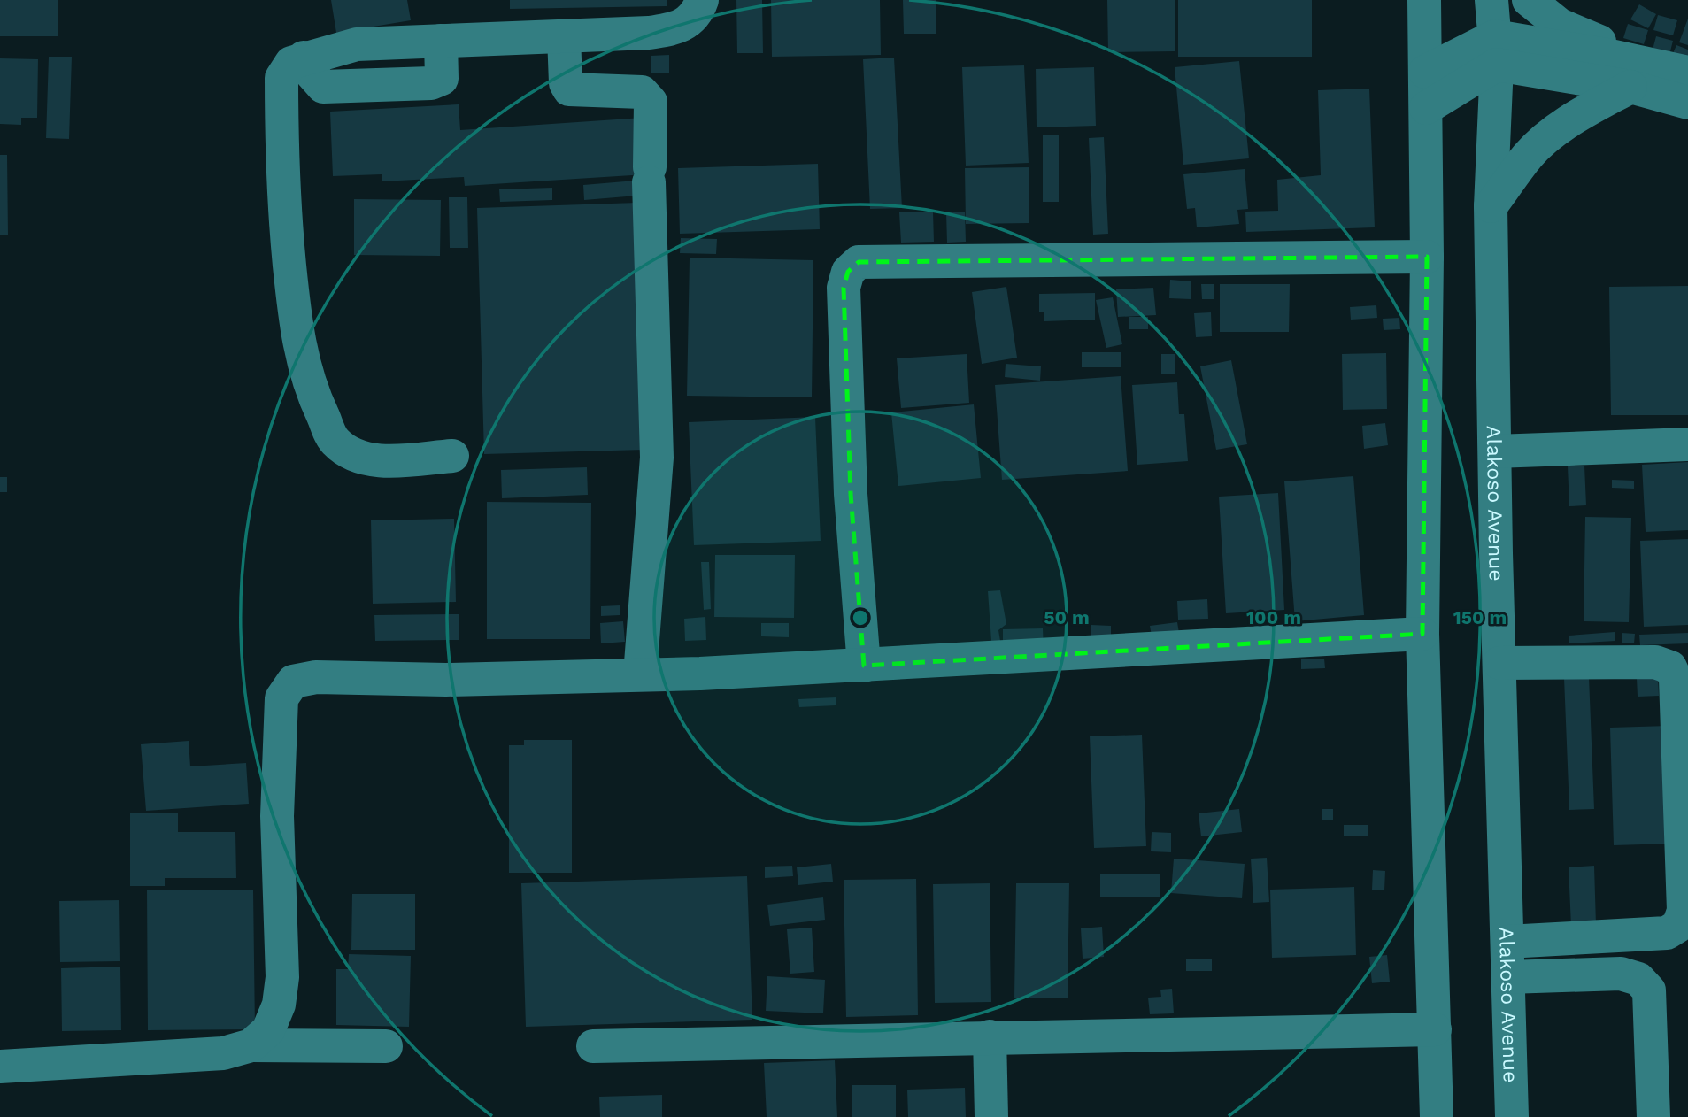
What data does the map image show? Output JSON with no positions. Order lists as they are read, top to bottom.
{
  "streets": {
    "street": ["Alakoso Avenue"]
  },
  "rings": ["50 m", "100 m", "150 m"]
}
